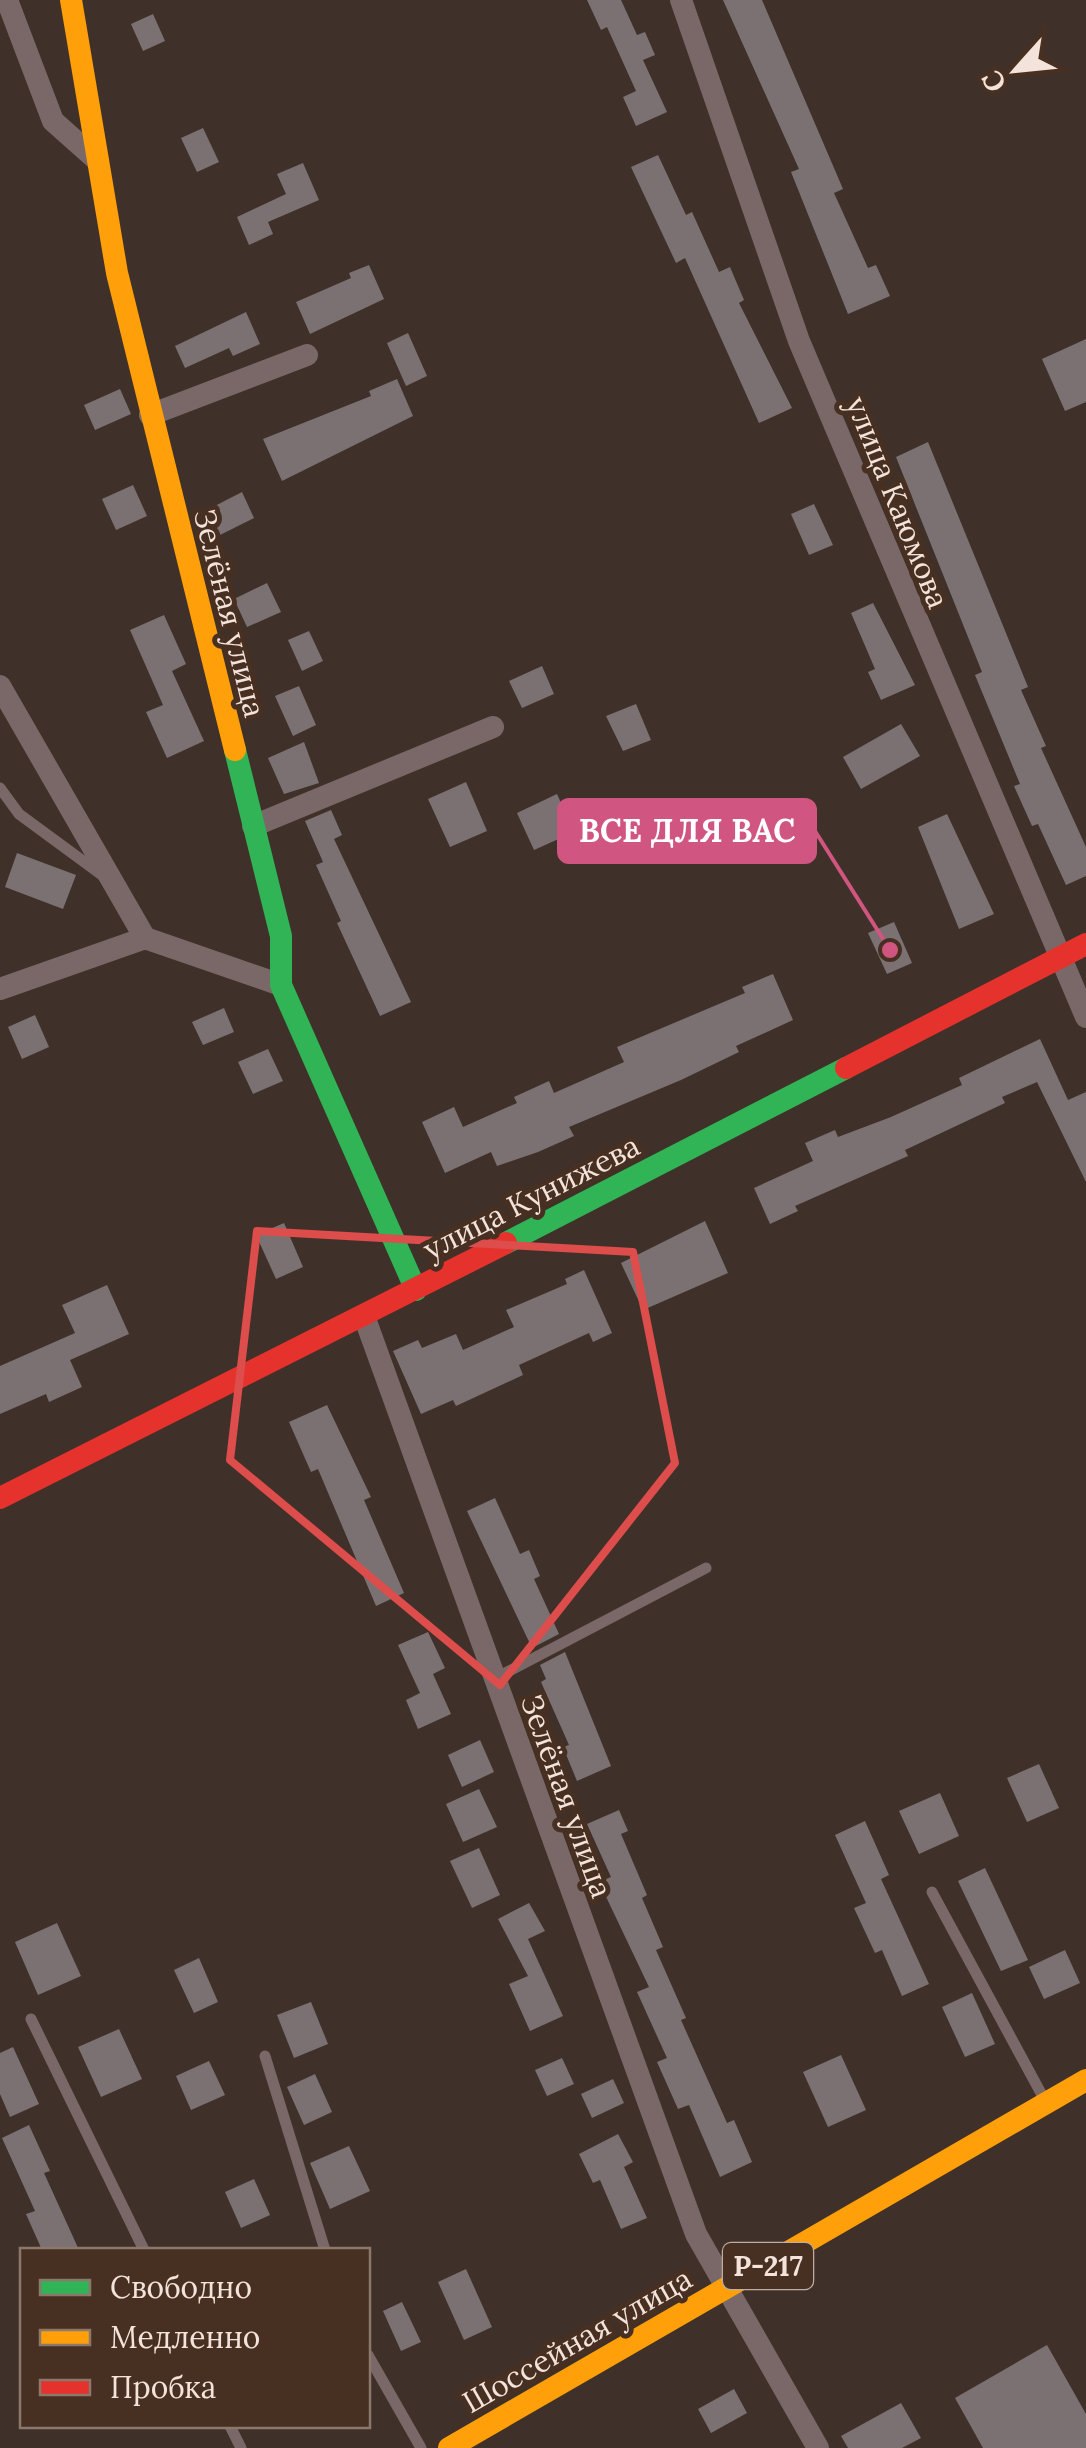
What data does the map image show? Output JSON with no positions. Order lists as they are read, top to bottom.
{
  "streets": {
    "main road": [
      "Зелёная улица",
      "улица Кунижева",
      "Р-217",
      "Шоссейная улица"
    ],
    "street": ["улица Каюмова"]
  },
  "crossings": [
    ["улица Каюмова", "улица Кунижева"],
    ["Зелёная улица", "улица Кунижева"],
    ["Зелёная улица", "Шоссейная улица"]
  ],
  "places": ["ВСЕ ДЛЯ ВАС"],
  "legend": ["Свободно", "Медленно", "Пробка"],
  "north": "bottom left"
}
